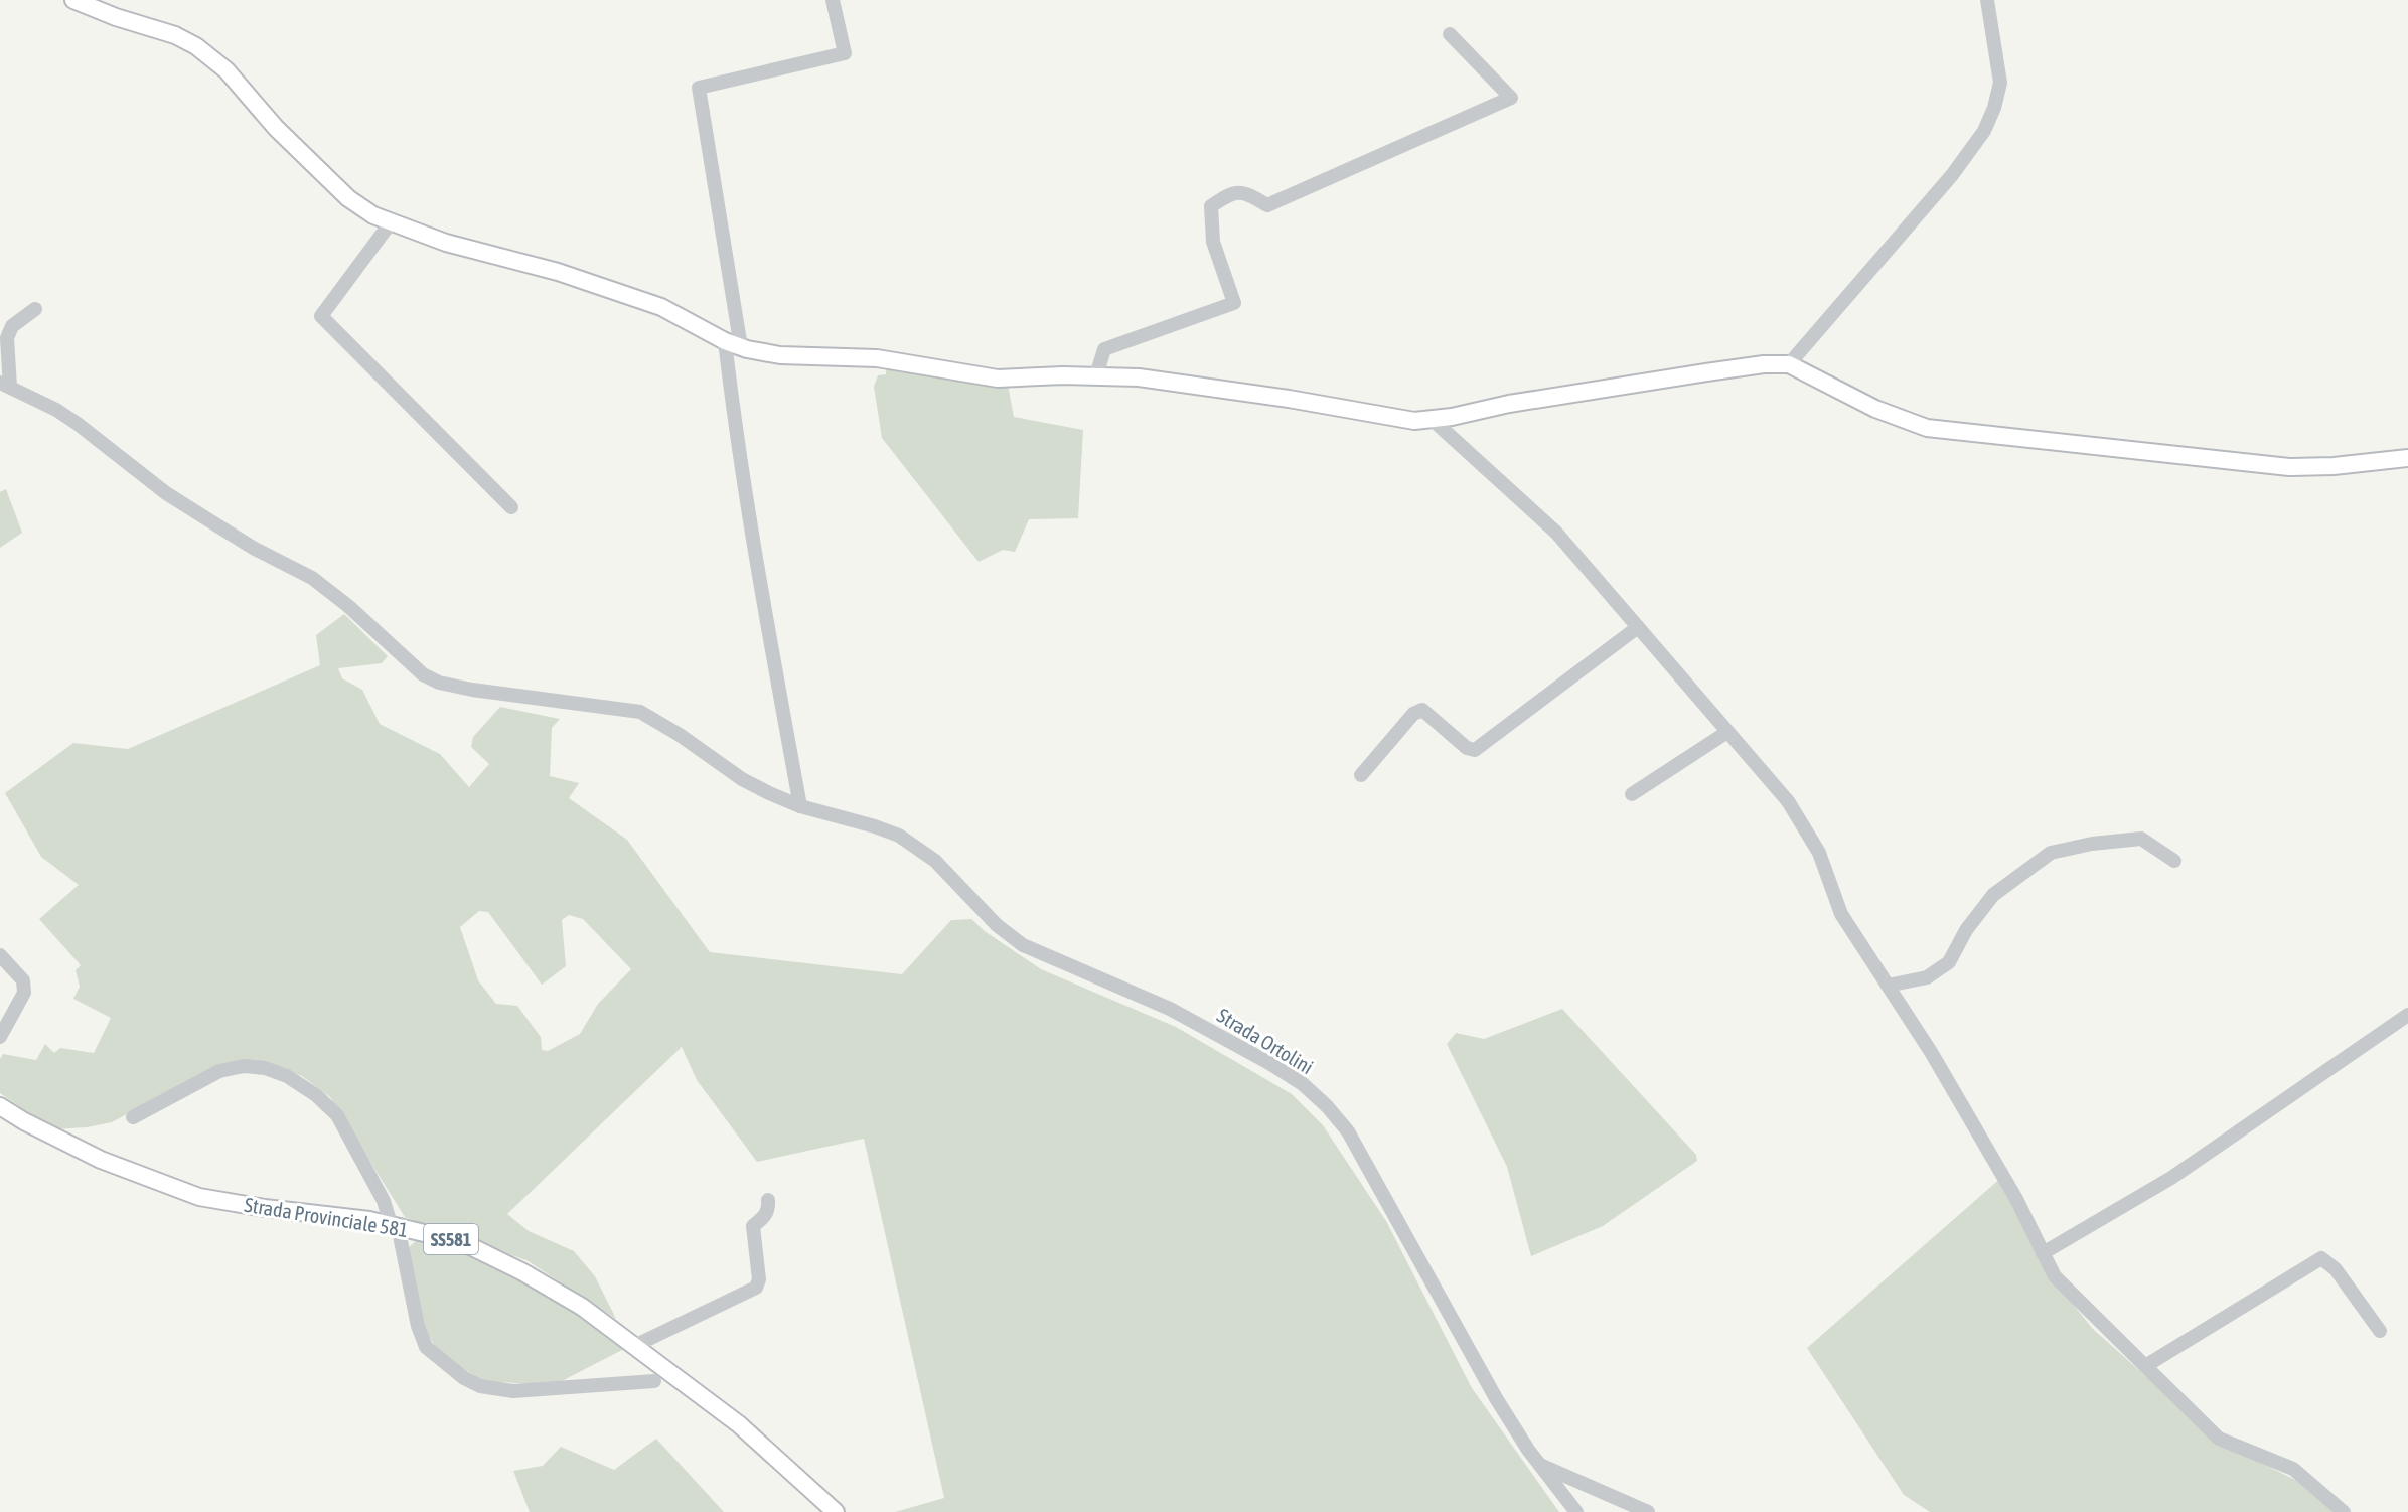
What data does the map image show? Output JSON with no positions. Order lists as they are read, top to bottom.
{
  "streets": {
    "main road": ["Strada Provinciale 581", "SS581"],
    "street": ["Strada Ortolini"]
  }
}
